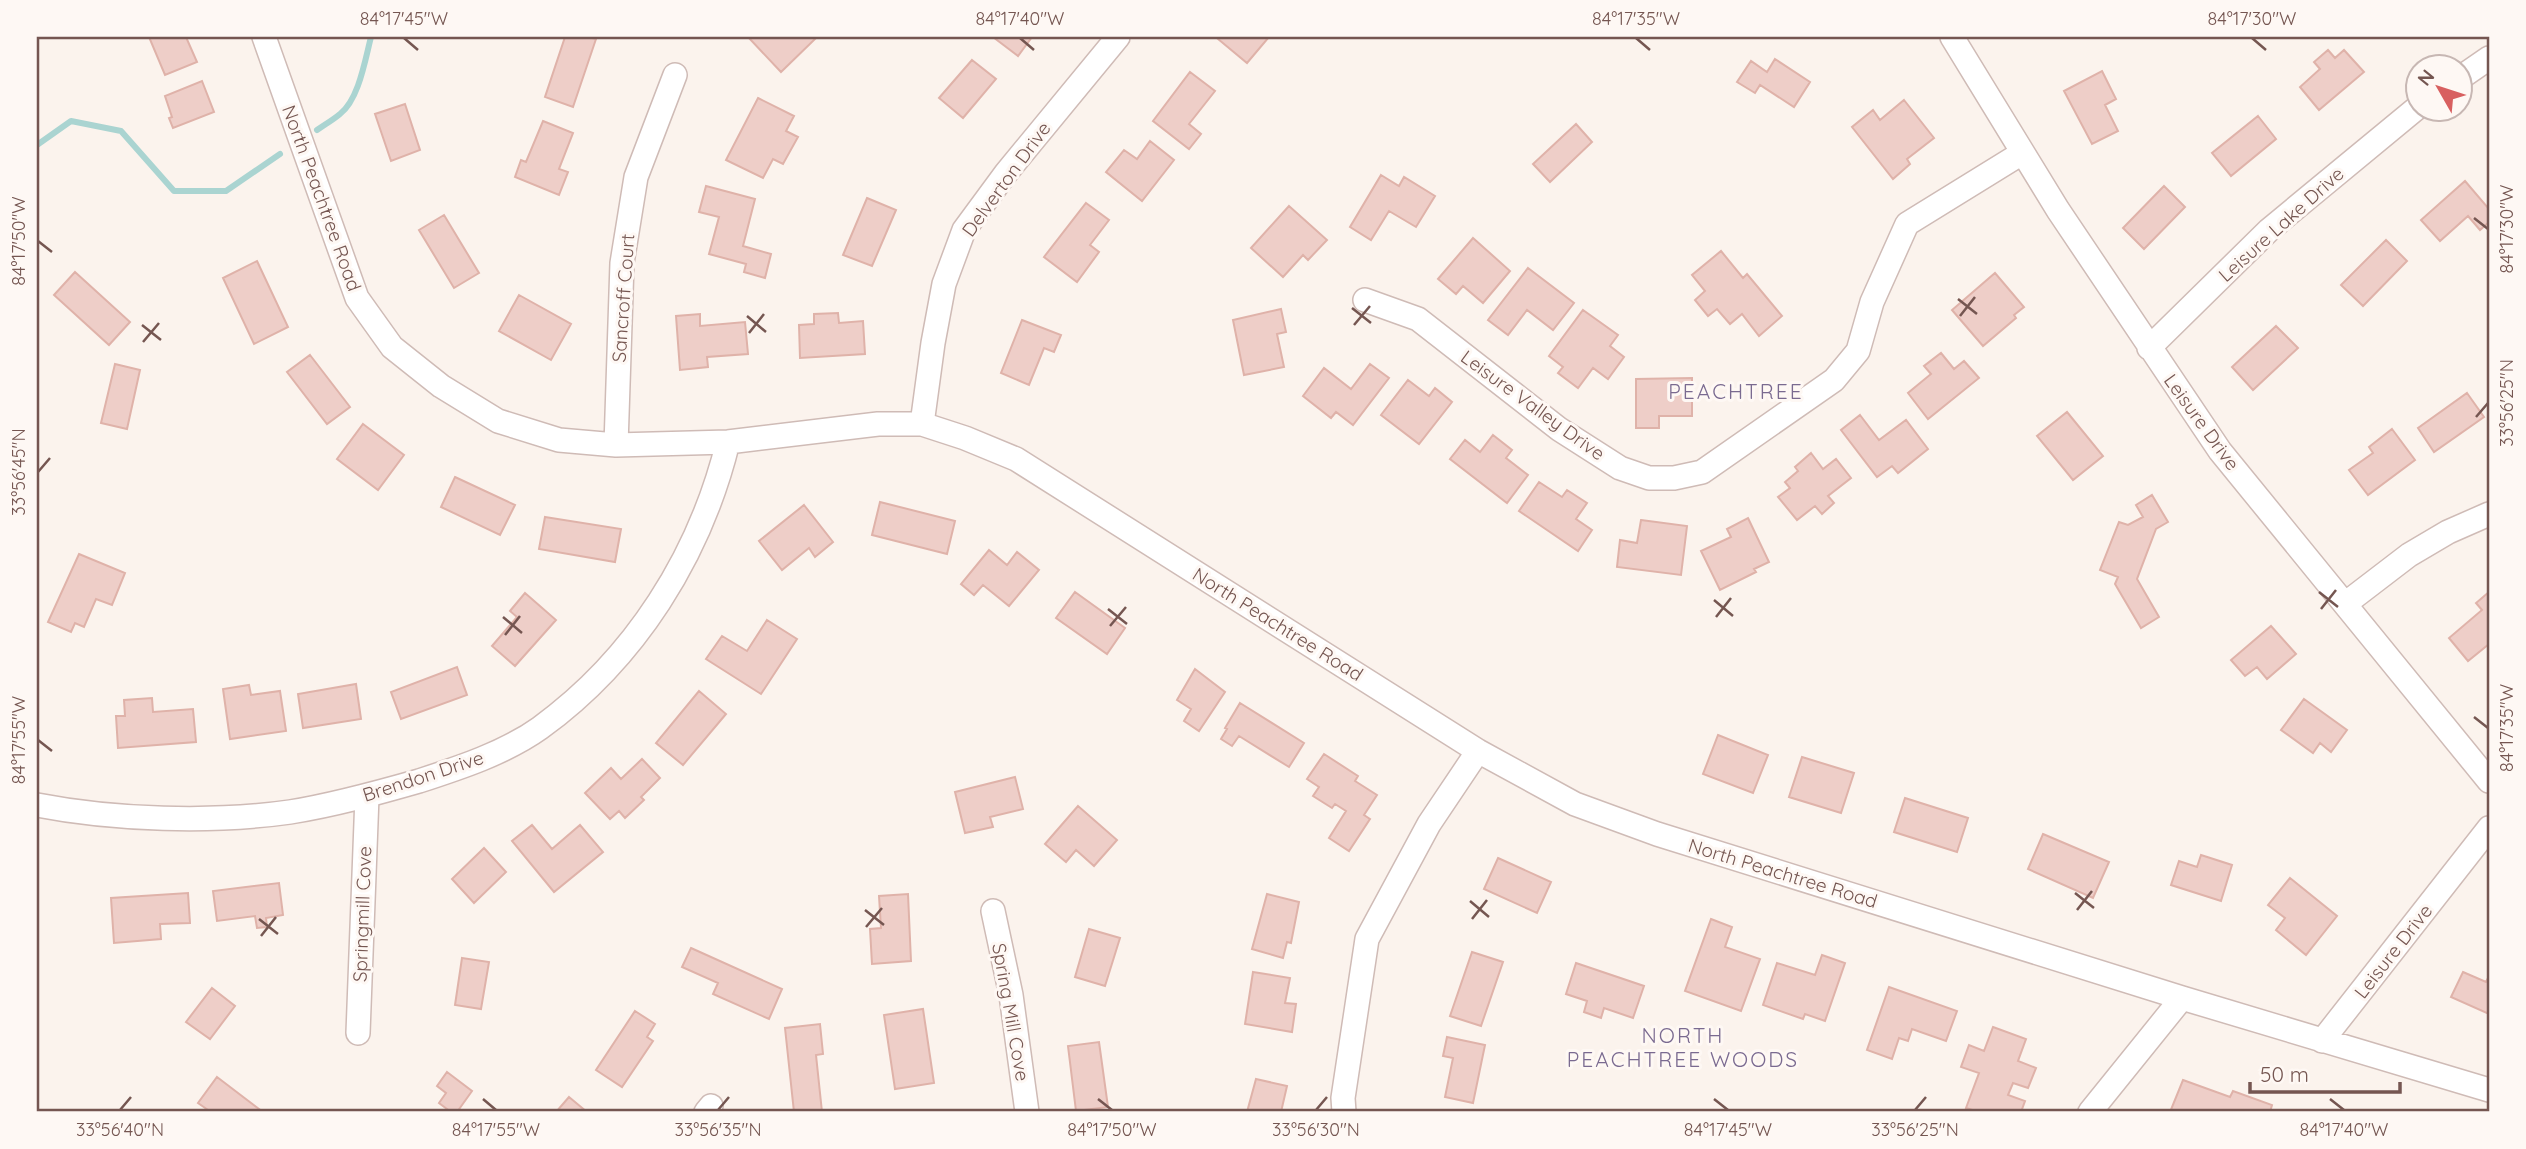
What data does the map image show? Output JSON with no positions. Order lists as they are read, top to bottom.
{
  "streets": {
    "street": [
      "Delverton Drive",
      "North Peachtree Road",
      "Leisure Lake Drive",
      "Sancroff Court",
      "Leisure Valley Drive",
      "Leisure Drive",
      "Brendon Drive",
      "Springmill Cove",
      "Spring Mill Cove"
    ]
  },
  "crossings": [
    ["Delverton Drive", "North Peachtree Road"],
    ["North Peachtree Road", "Sancroff Court"],
    ["North Peachtree Road", "Leisure Drive"],
    ["North Peachtree Road", "Brendon Drive"],
    ["Leisure Lake Drive", "Leisure Drive"],
    ["Leisure Valley Drive", "Leisure Drive"],
    ["Brendon Drive", "Springmill Cove"]
  ],
  "districts": ["PEACHTREE", "NORTH PEACHTREE WOODS"],
  "scale_bar": "50 m",
  "north": "top left",
  "coordinates": [
    "84°17'45\"W",
    "84°17'40\"W",
    "84°17'35\"W",
    "84°17'30\"W",
    "84°17'50\"W",
    "33°56'25\"N",
    "33°56'45\"N",
    "84°17'55\"W",
    "33°56'40\"N",
    "33°56'35\"N",
    "33°56'30\"N"
  ]
}
